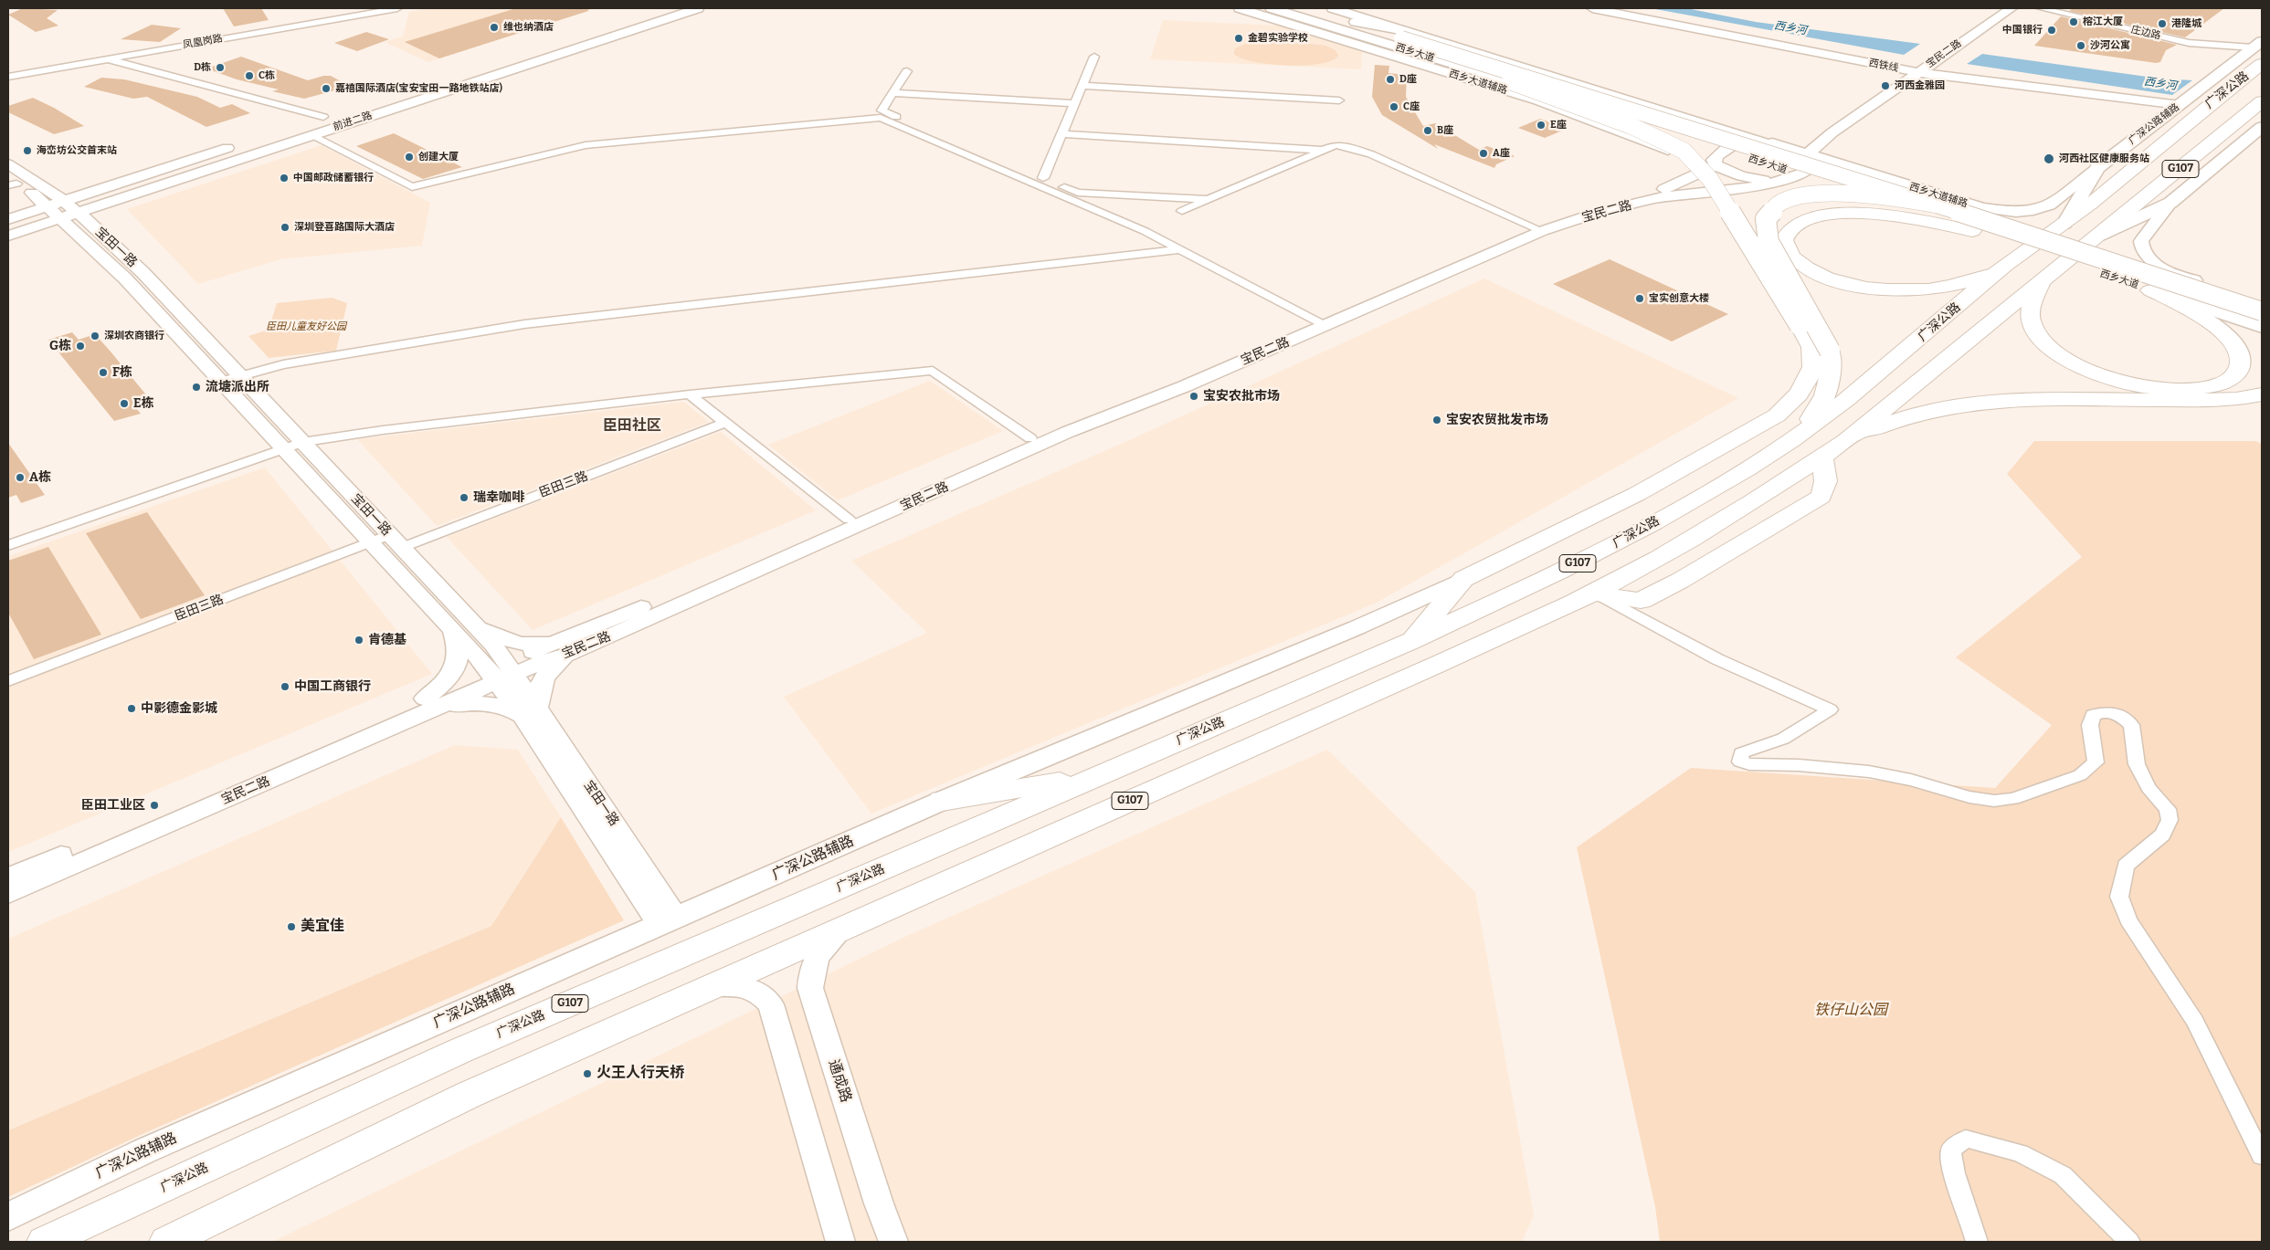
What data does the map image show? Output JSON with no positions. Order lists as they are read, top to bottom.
{
  "streets": {
    "highway": ["广深公路", "G107"],
    "main road": ["西乡大道", "广深公路辅路"],
    "street": [
      "庄边路",
      "凤凰岗路",
      "宝民二路",
      "西铁线",
      "西乡大道辅路",
      "前进二路",
      "宝田一路",
      "臣田三路",
      "通成路"
    ]
  },
  "crossings": [
    ["庄边路", "广深公路辅路"],
    ["西乡大道", "西乡大道辅路"],
    ["宝民二路", "西铁线"],
    ["宝民二路", "西乡大道辅路"],
    ["宝民二路", "宝田一路"],
    ["西铁线", "广深公路辅路"],
    ["西乡大道辅路", "广深公路辅路"],
    ["广深公路", "广深公路辅路"],
    ["前进二路", "宝田一路"],
    ["广深公路辅路", "宝田一路"],
    ["G107", "通成路"],
    ["宝田一路", "臣田三路"]
  ],
  "districts": ["臣田社区"],
  "water": ["西乡河"],
  "parks": ["臣田儿童友好公园", "铁仔山公园"],
  "places": [
    "榕江大厦",
    "港隆城",
    "维也纳酒店",
    "中国银行",
    "金碧实验学校",
    "沙河公寓",
    "D栋",
    "C栋",
    "D座",
    "河西金雅园",
    "嘉禧国际酒店(宝安宝田一路地铁站店)",
    "C座",
    "E座",
    "B座",
    "海峦坊公交首末站",
    "A座",
    "创建大厦",
    "河西社区健康服务站",
    "中国邮政储蓄银行",
    "深圳登喜路国际大酒店",
    "宝实创意大楼",
    "深圳农商银行",
    "G栋",
    "F栋",
    "流塘派出所",
    "宝安农批市场",
    "E栋",
    "宝安农贸批发市场",
    "A栋",
    "瑞幸咖啡",
    "肯德基",
    "中国工商银行",
    "中影德金影城",
    "臣田工业区",
    "美宜佳",
    "火王人行天桥"
  ]
}
